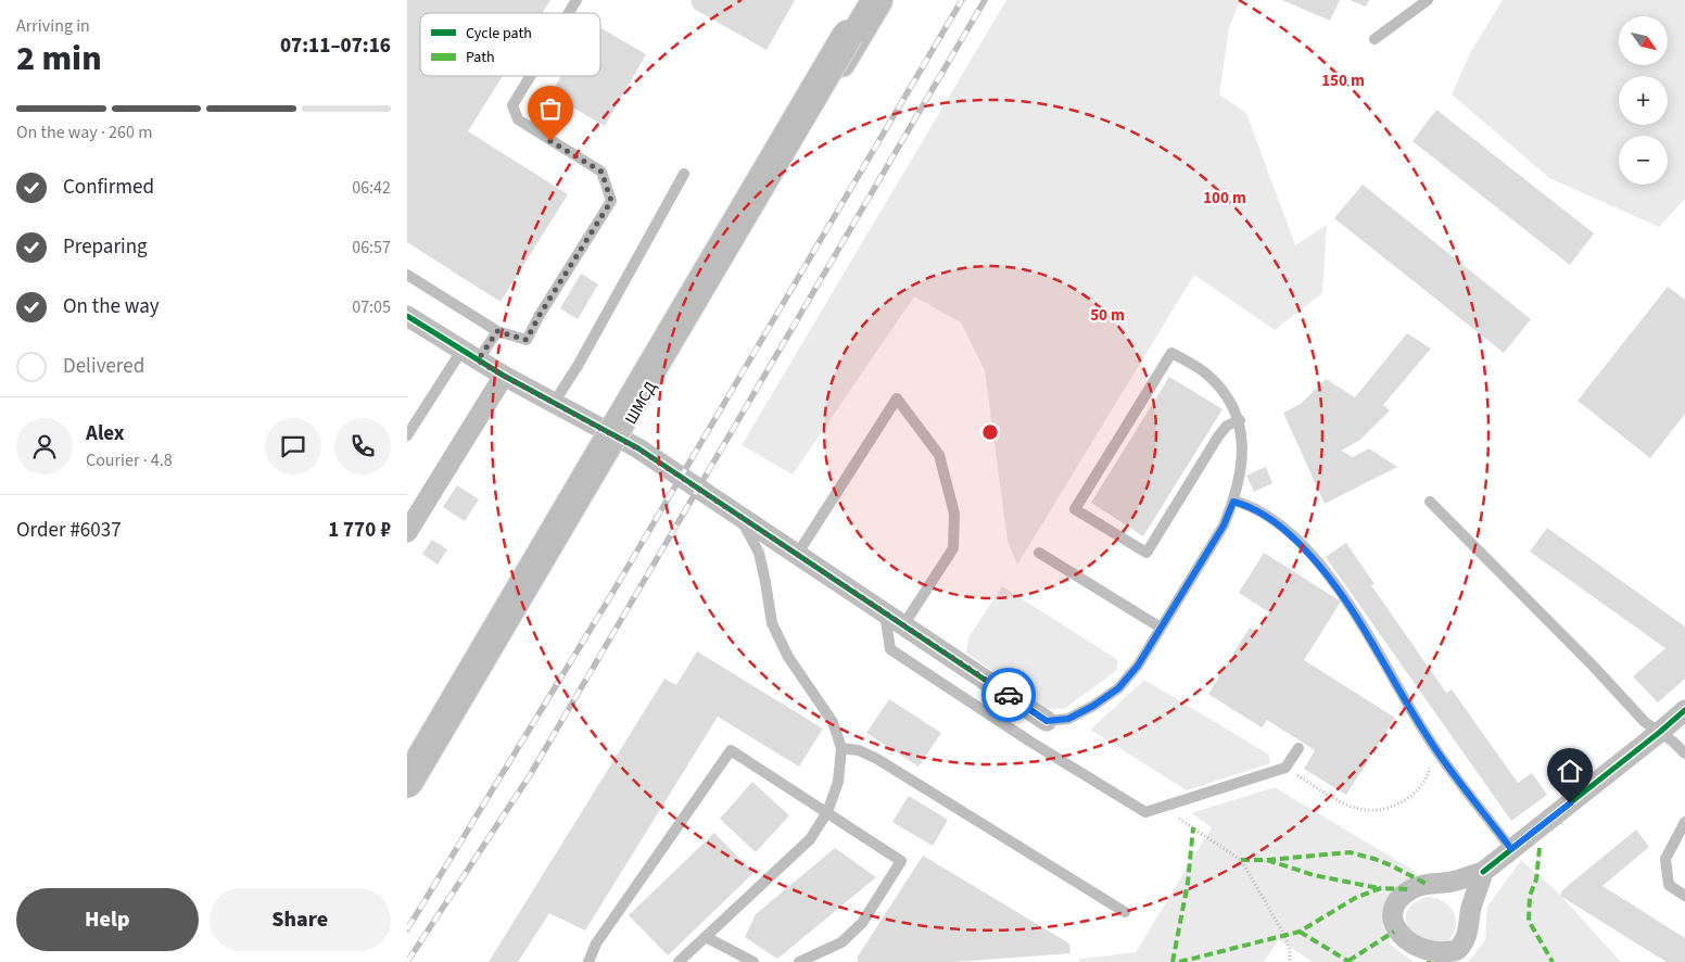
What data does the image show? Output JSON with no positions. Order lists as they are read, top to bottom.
{
  "streets": {
    "main road": ["ШМСД"]
  },
  "legend": ["Cycle path", "Path"],
  "north": "bottom right",
  "page": {
    "heading": ["2 min", "Arriving in", "07:11–07:16"],
    "panel": [
      "Alex",
      "Courier · 4.8",
      "Order #6037",
      "1 770 ₽"
    ],
    "map_buttons": ["+", "−"],
    "bar": "On the way · 260 m",
    "list": [
      ["Confirmed", "06:42"],
      ["Preparing", "06:57"],
      ["On the way", "07:05"],
      "Delivered"
    ],
    "buttons": ["Help", "Share"]
  },
  "rings": ["150 m", "100 m", "50 m"]
}
